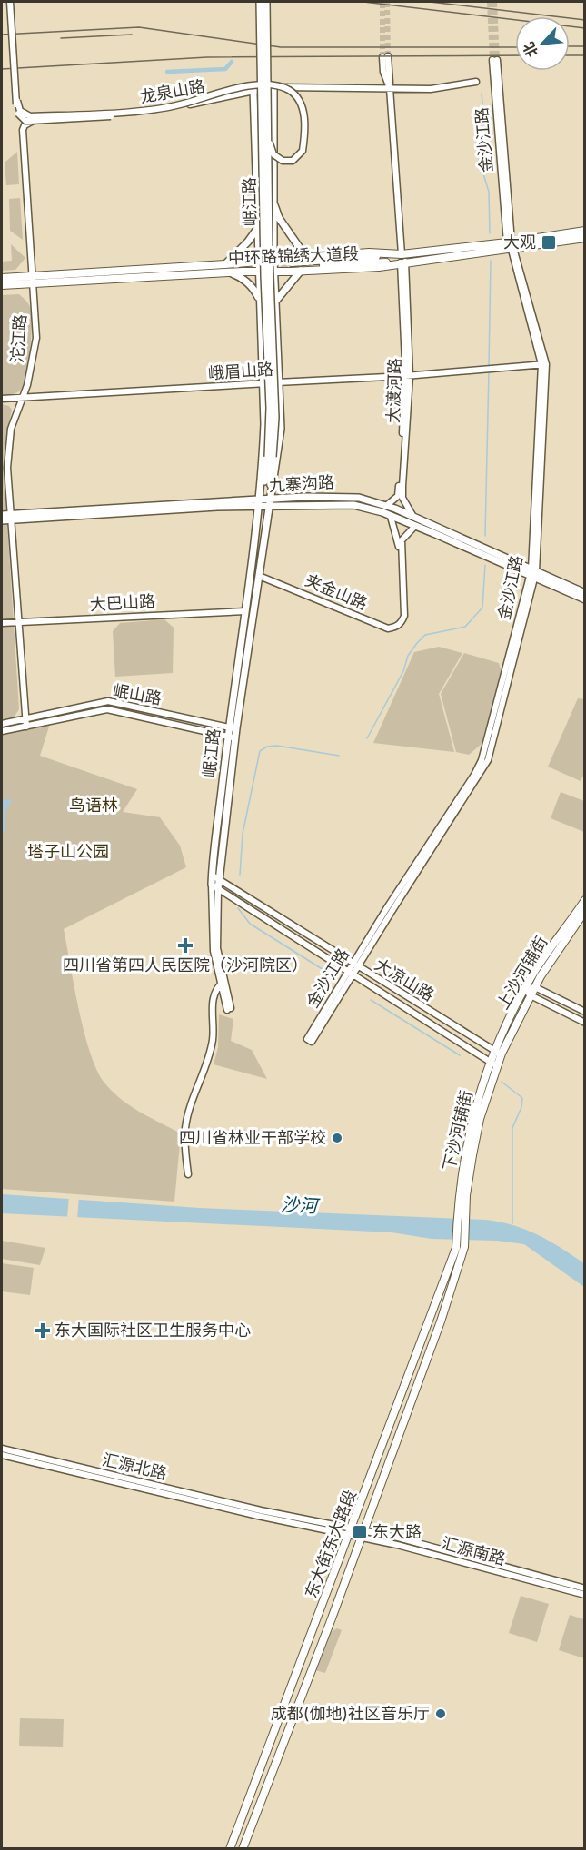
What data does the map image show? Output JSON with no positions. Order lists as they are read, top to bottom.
{
  "streets": {
    "main road": [
      "岷江路",
      "中环路锦绣大道段",
      "九寨沟路",
      "上沙河铺街",
      "下沙河铺街",
      "东大街东大路段"
    ],
    "street": [
      "龙泉山路",
      "金沙江路",
      "沱江路",
      "峨眉山路",
      "大渡河路",
      "夹金山路",
      "大巴山路",
      "岷山路",
      "大凉山路",
      "汇源北路",
      "汇源南路"
    ]
  },
  "crossings": [
    ["龙泉山路", "岷江路"],
    ["龙泉山路", "中环路锦绣大道段"],
    ["龙泉山路", "沱江路"],
    ["金沙江路", "中环路锦绣大道段"],
    ["金沙江路", "峨眉山路"],
    ["金沙江路", "九寨沟路"],
    ["金沙江路", "大凉山路"],
    ["岷江路", "中环路锦绣大道段"],
    ["岷江路", "峨眉山路"],
    ["岷江路", "九寨沟路"],
    ["岷江路", "夹金山路"],
    ["岷江路", "大巴山路"],
    ["岷江路", "岷山路"],
    ["岷江路", "大凉山路"],
    ["中环路锦绣大道段", "沱江路"],
    ["中环路锦绣大道段", "大渡河路"],
    ["沱江路", "峨眉山路"],
    ["沱江路", "九寨沟路"],
    ["沱江路", "大巴山路"],
    ["沱江路", "岷山路"],
    ["峨眉山路", "大渡河路"],
    ["大渡河路", "九寨沟路"],
    ["九寨沟路", "夹金山路"],
    ["上沙河铺街", "大凉山路"],
    ["上沙河铺街", "下沙河铺街"],
    ["大凉山路", "下沙河铺街"],
    ["下沙河铺街", "东大街东大路段"],
    ["汇源北路", "汇源南路"],
    ["东大街东大路段", "汇源南路"]
  ],
  "water": ["沙河"],
  "parks": ["鸟语林", "塔子山公园"],
  "places": {
    "transit": ["大观", "东大路"],
    "health": ["四川省第四人民医院（沙河院区）", "东大国际社区卫生服务中心"],
    "other": ["四川省林业干部学校", "成都(伽地)社区音乐厅"]
  },
  "north": "bottom left"
}
